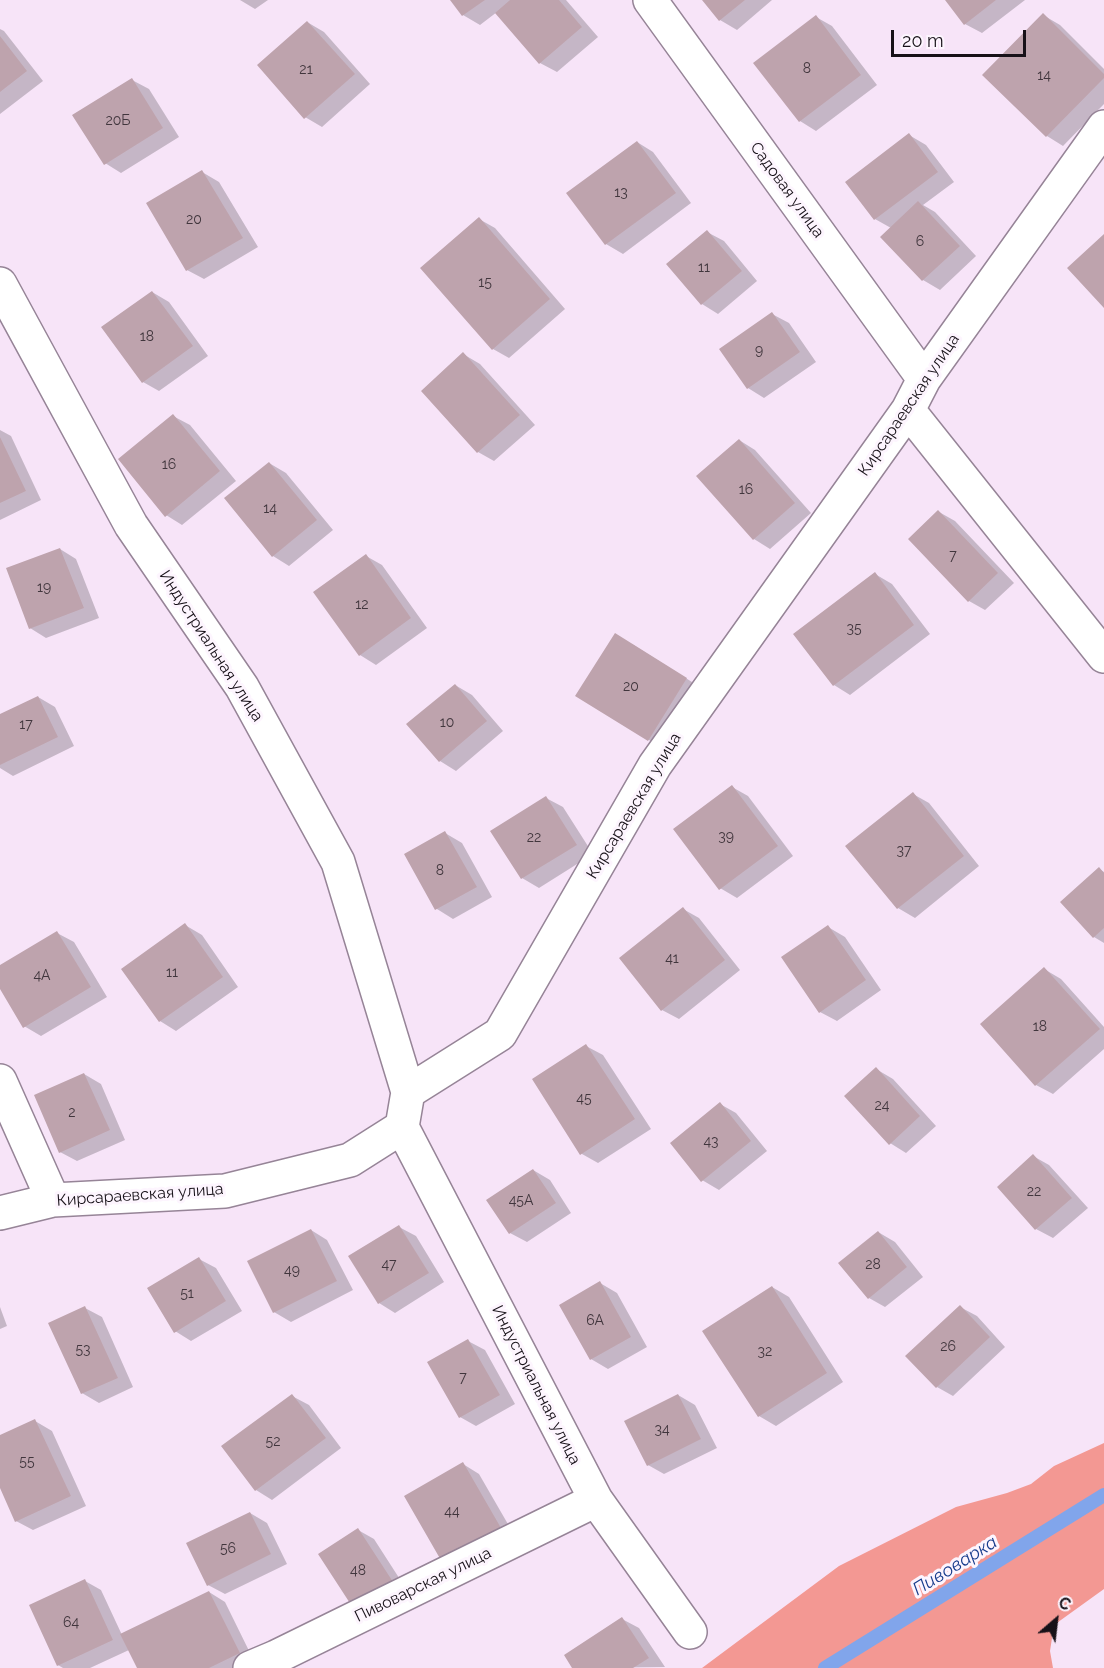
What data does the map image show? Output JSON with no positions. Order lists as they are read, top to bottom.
{
  "streets": {
    "street": [
      "Садовая улица",
      "Кирсараевская улица",
      "Индустриальная улица",
      "Пивоварская улица"
    ]
  },
  "crossings": [
    ["Садовая улица", "Кирсараевская улица"],
    ["Кирсараевская улица", "Индустриальная улица"],
    ["Индустриальная улица", "Пивоварская улица"]
  ],
  "water": ["Пивоварка"],
  "house_numbers": [
    "8",
    "21",
    "14",
    "20Б",
    "13",
    "20",
    "6",
    "11",
    "15",
    "18",
    "9",
    "16",
    "16",
    "14",
    "7",
    "19",
    "12",
    "35",
    "20",
    "10",
    "17",
    "39",
    "22",
    "37",
    "8",
    "41",
    "11",
    "4А",
    "18",
    "45",
    "24",
    "2",
    "43",
    "22",
    "45А",
    "47",
    "28",
    "49",
    "51",
    "6А",
    "26",
    "53",
    "32",
    "7",
    "34",
    "52",
    "55",
    "44",
    "56",
    "48",
    "64"
  ],
  "scale_bar": "20 m",
  "north": "top right"
}
